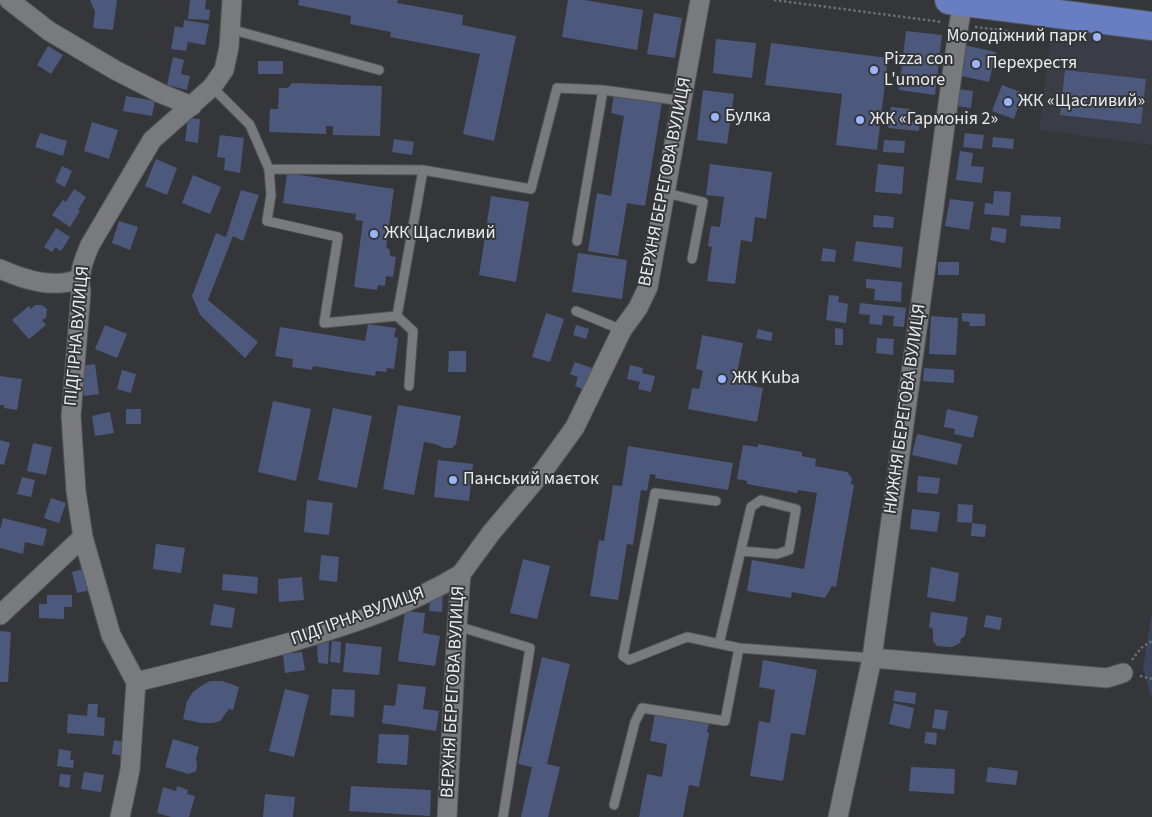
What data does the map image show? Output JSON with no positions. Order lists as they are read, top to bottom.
{
  "streets": {
    "street": ["ВЕРХНЯ БЕРЕГОВА ВУЛИЦЯ", "ПІДГІРНА ВУЛИЦЯ", "НИЖНЯ БЕРЕГОВА ВУЛИЦЯ"]
  },
  "crossings": [
    ["ВЕРХНЯ БЕРЕГОВА ВУЛИЦЯ", "ПІДГІРНА ВУЛИЦЯ"]
  ],
  "places": [
    "Молодіжний парк",
    "Перехрестя",
    "Pizza con L'umore",
    "ЖК «Щасливий»",
    "Булка",
    "ЖК «Гармонія 2»",
    "ЖК Щасливий",
    "ЖК Kuba",
    "Панський маєток"
  ]
}
